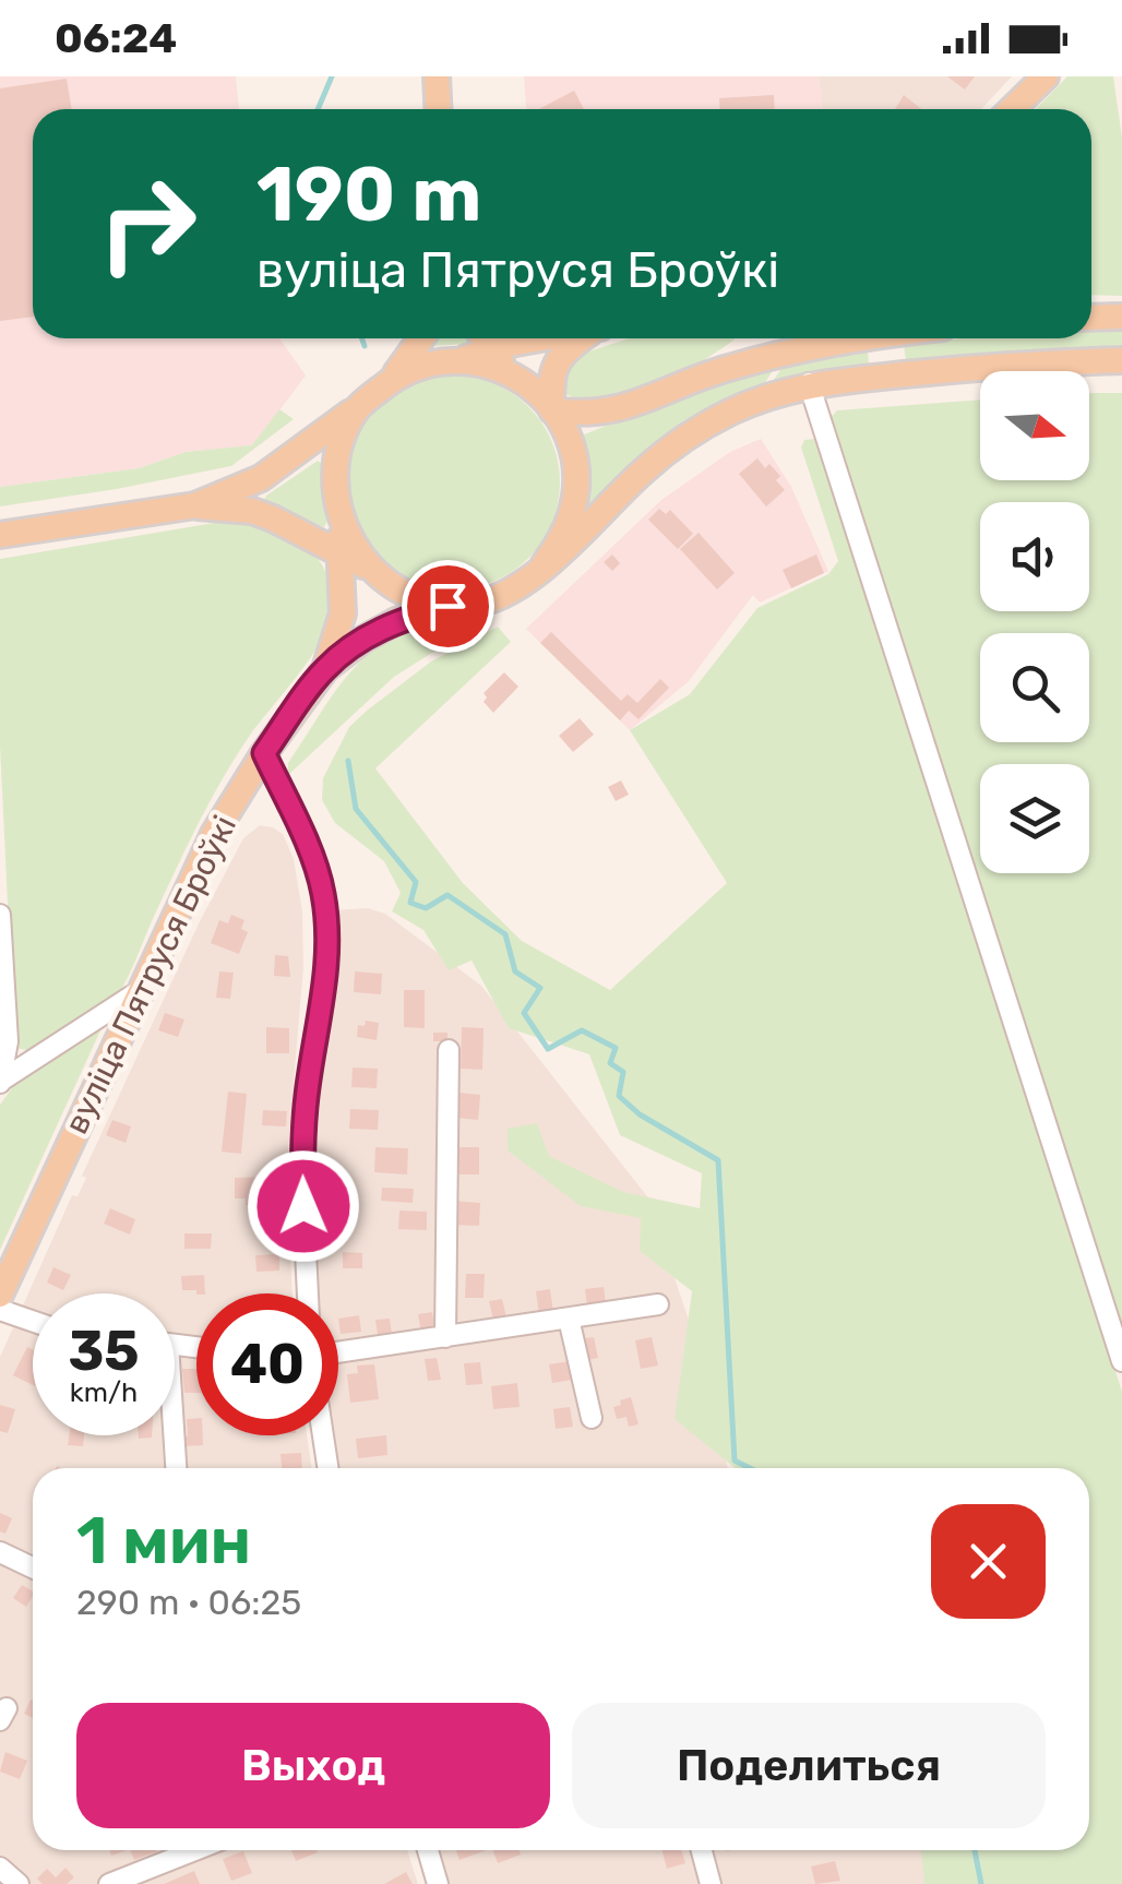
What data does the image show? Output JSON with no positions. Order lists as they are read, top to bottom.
{
  "streets": {
    "main road": ["вуліца Пятруся Броўкі"]
  },
  "north": "right",
  "page": {
    "status": "06:24",
    "turn": ["190 m", "вуліца Пятруся Броўкі"],
    "speed": "35 km/h",
    "limit": "40",
    "heading": ["1 мин", "290 m · 06:25"],
    "buttons": ["Выход", "Поделиться"]
  }
}
